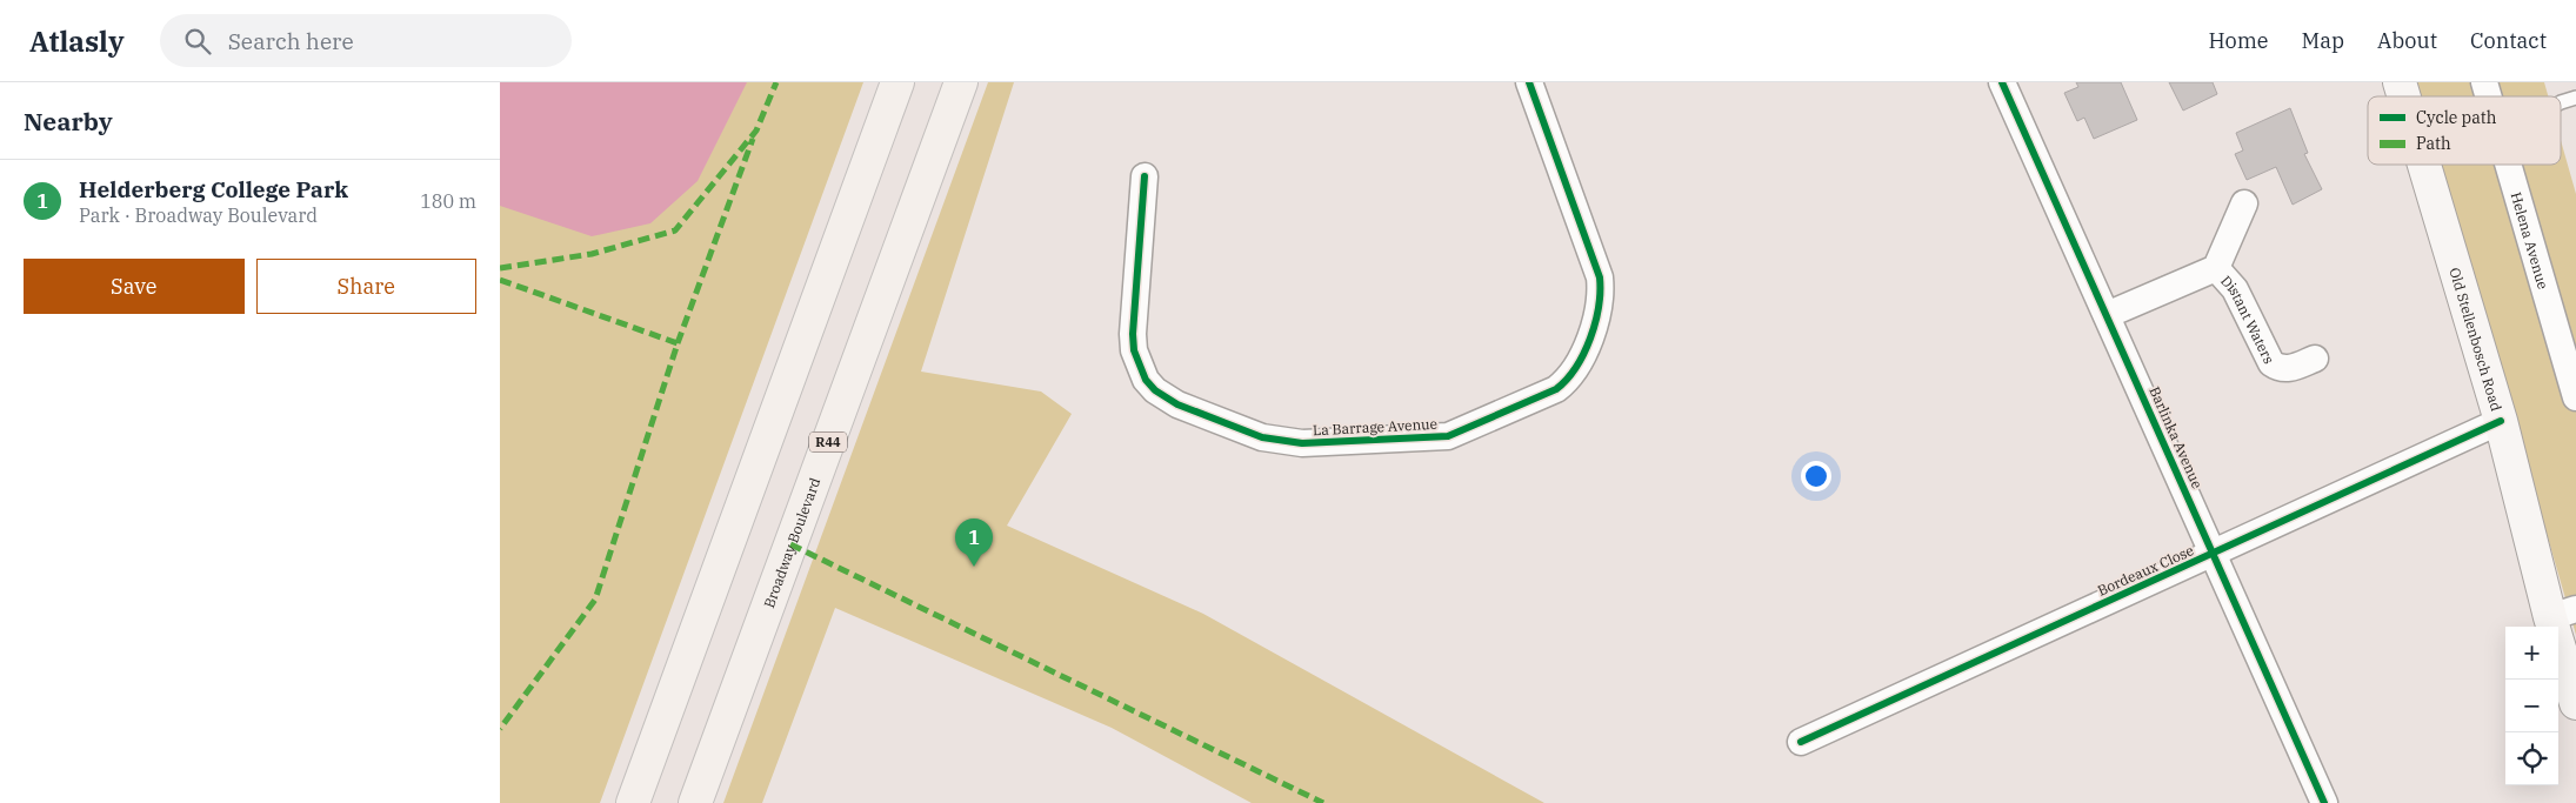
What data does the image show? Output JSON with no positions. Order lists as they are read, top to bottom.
{
  "streets": {
    "main road": ["R44", "Broadway Boulevard"],
    "street": [
      "Helena Avenue",
      "Distant Waters",
      "Old Stellenbosch Road",
      "La Barrage Avenue",
      "Barlinka Avenue",
      "Bordeaux Close"
    ]
  },
  "crossings": [
    ["Distant Waters", "Barlinka Avenue"],
    ["Old Stellenbosch Road", "Bordeaux Close"],
    ["Barlinka Avenue", "Bordeaux Close"]
  ],
  "legend": ["Cycle path", "Path"],
  "page": {
    "header": "Atlasly",
    "search": "Search here",
    "nav": [
      "Home",
      "Map",
      "About",
      "Contact"
    ],
    "heading": "Nearby",
    "list": [
      {
        "mark": "1",
        "name": "Helderberg College Park",
        "note": "Park · Broadway Boulevard",
        "value": "180 m"
      }
    ],
    "buttons": ["Save", "Share"],
    "pins": "1",
    "map_buttons": ["+", "−"]
  }
}
